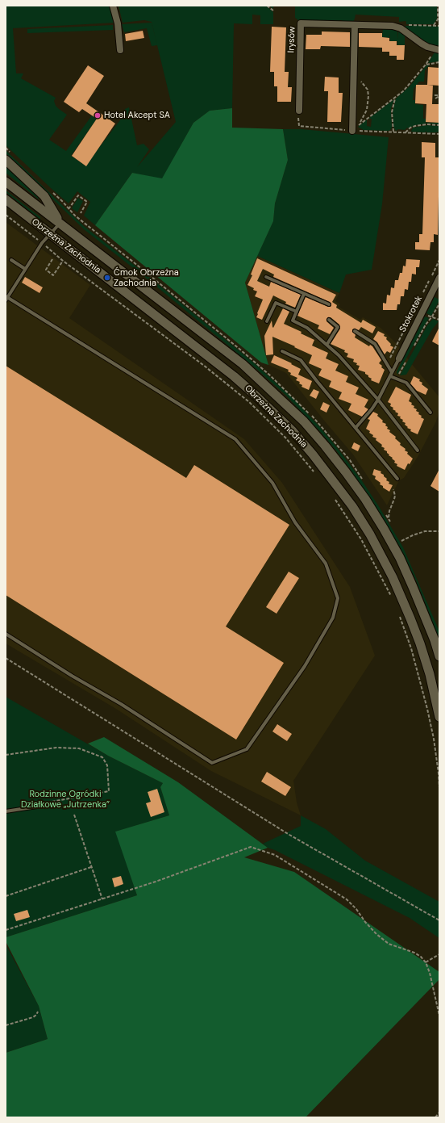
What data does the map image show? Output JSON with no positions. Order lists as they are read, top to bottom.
{
  "streets": {
    "street": ["Irysów", "Obrzeżna Zachodnia", "Stokrotek"]
  },
  "parks": ["Rodzinne Ogródki Działkowe „Jutrzenka”"],
  "places": ["Hotel Akcept SA", "Ćmok Obrzeżna Zachodnia"]
}
